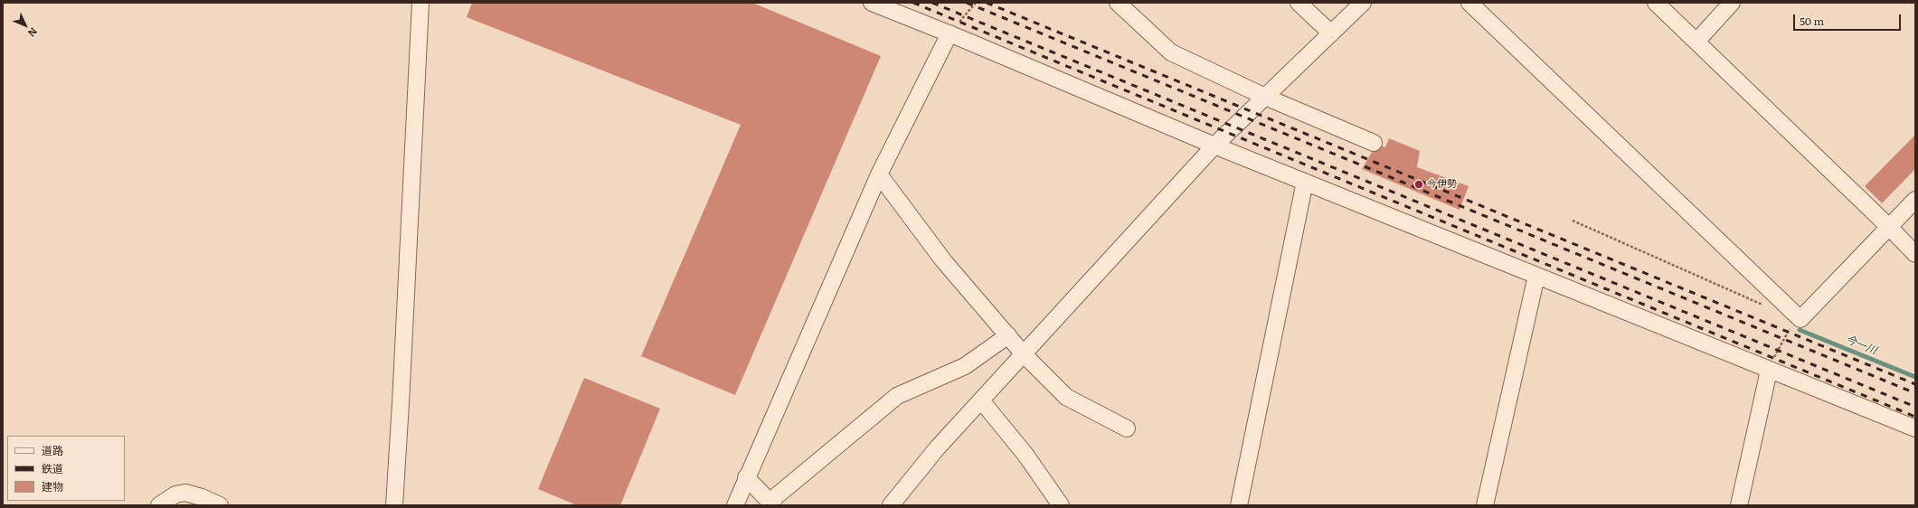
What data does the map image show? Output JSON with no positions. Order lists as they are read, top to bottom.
{
  "water": ["今一川"],
  "places": ["今伊勢"],
  "legend": ["道路", "鉄道", "建物"],
  "scale_bar": "50 m",
  "north": "bottom right"
}
